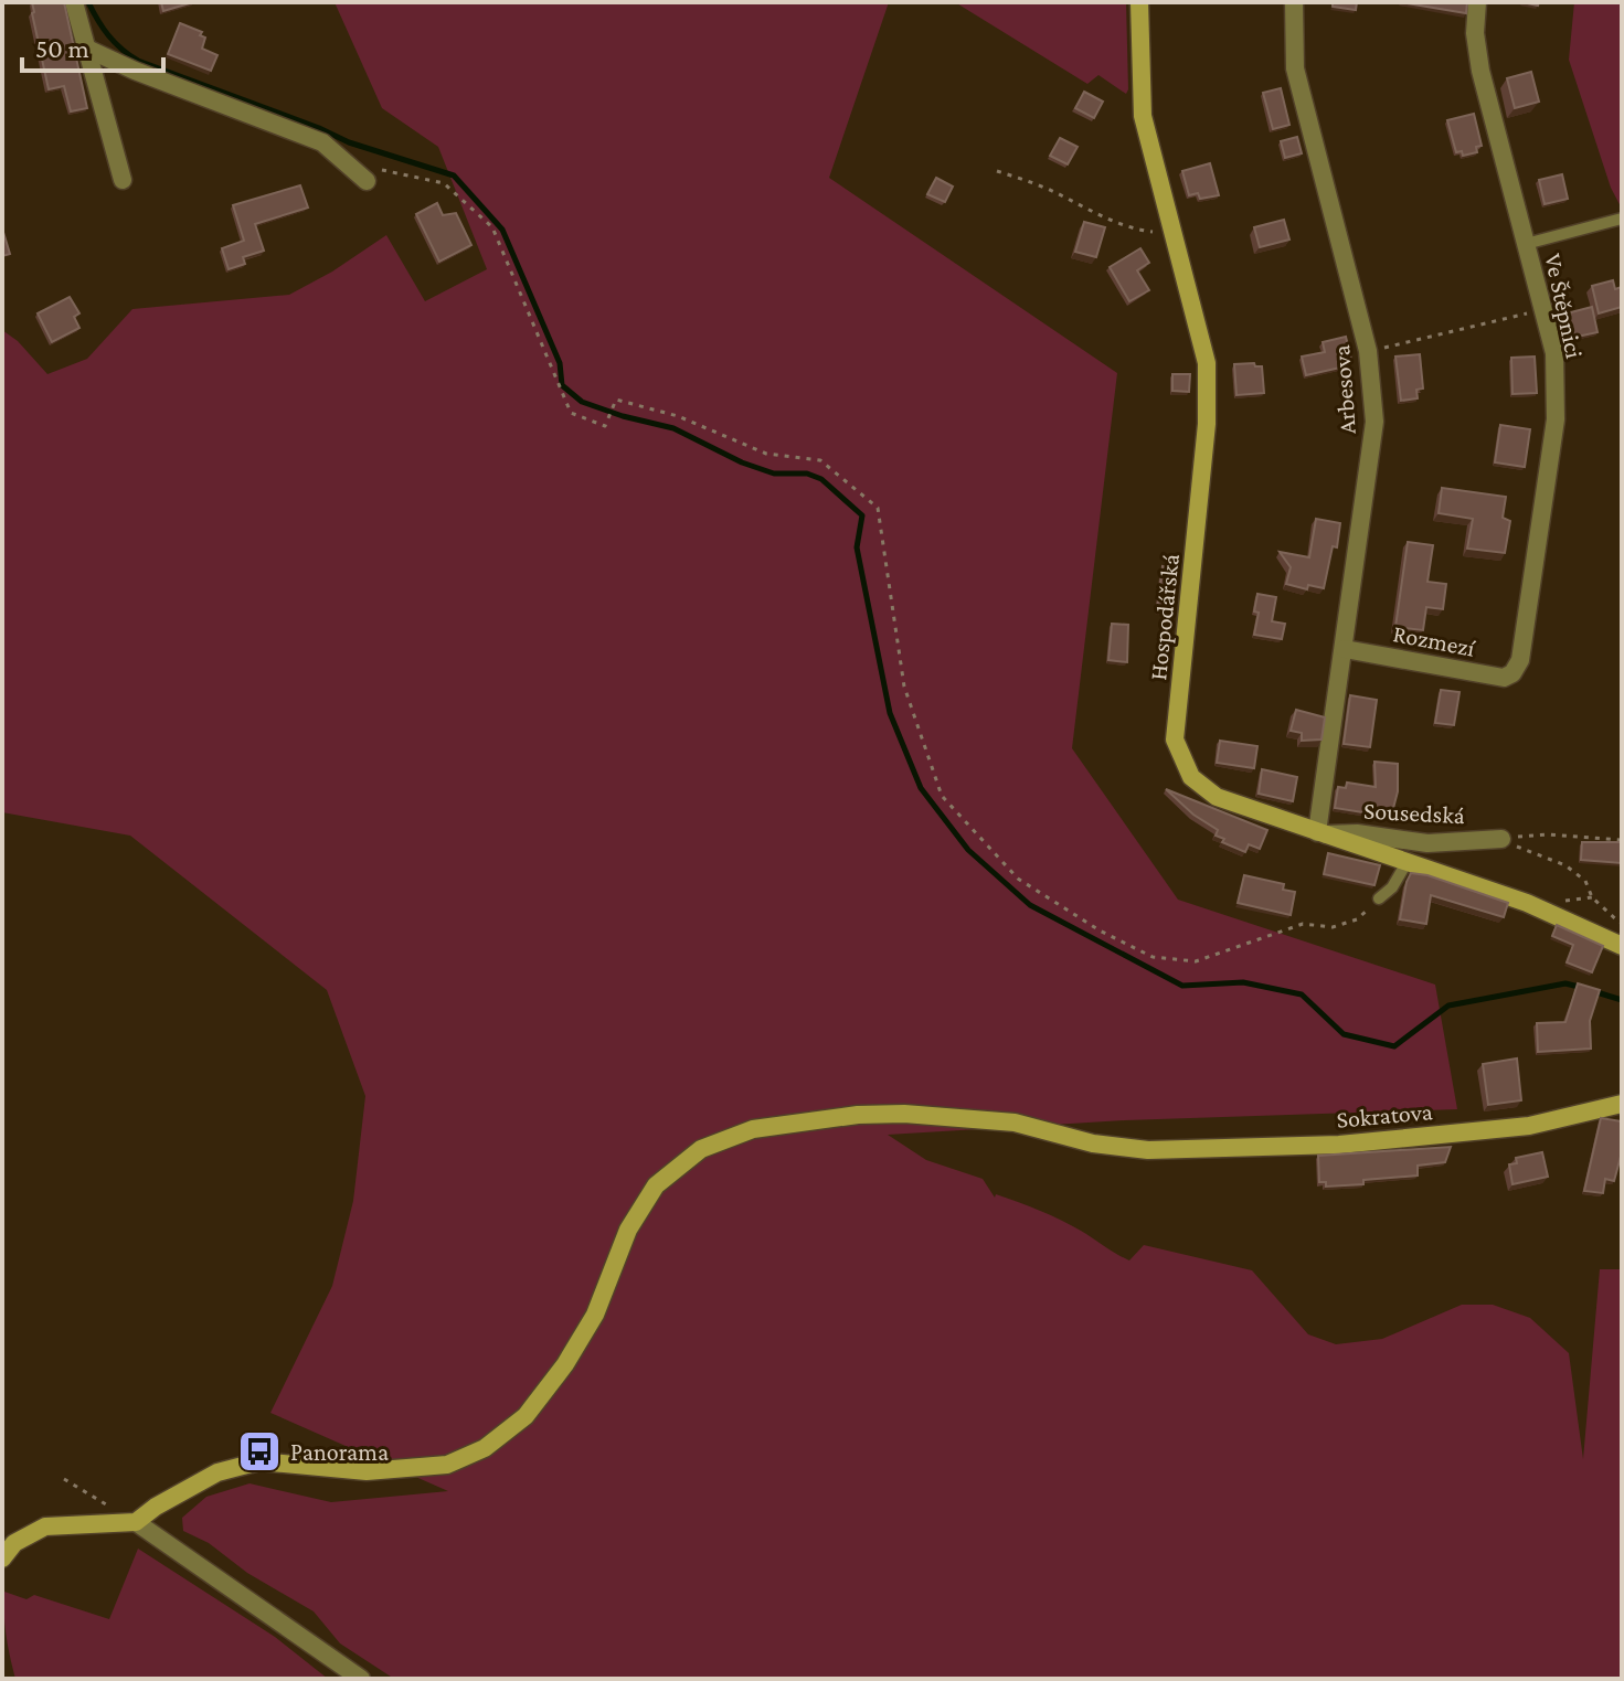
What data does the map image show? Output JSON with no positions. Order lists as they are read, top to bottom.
{
  "streets": {
    "street": [
      "Ve Štěpnici",
      "Arbesova",
      "Hospodářská",
      "Rozmezí",
      "Sousedská",
      "Sokratova"
    ]
  },
  "crossings": [
    ["Ve Štěpnici", "Rozmezí"],
    ["Arbesova", "Hospodářská"],
    ["Arbesova", "Rozmezí"],
    ["Arbesova", "Sousedská"],
    ["Hospodářská", "Sousedská"]
  ],
  "places": {
    "bus stop": ["Panorama"]
  },
  "scale_bar": "50 m"
}
